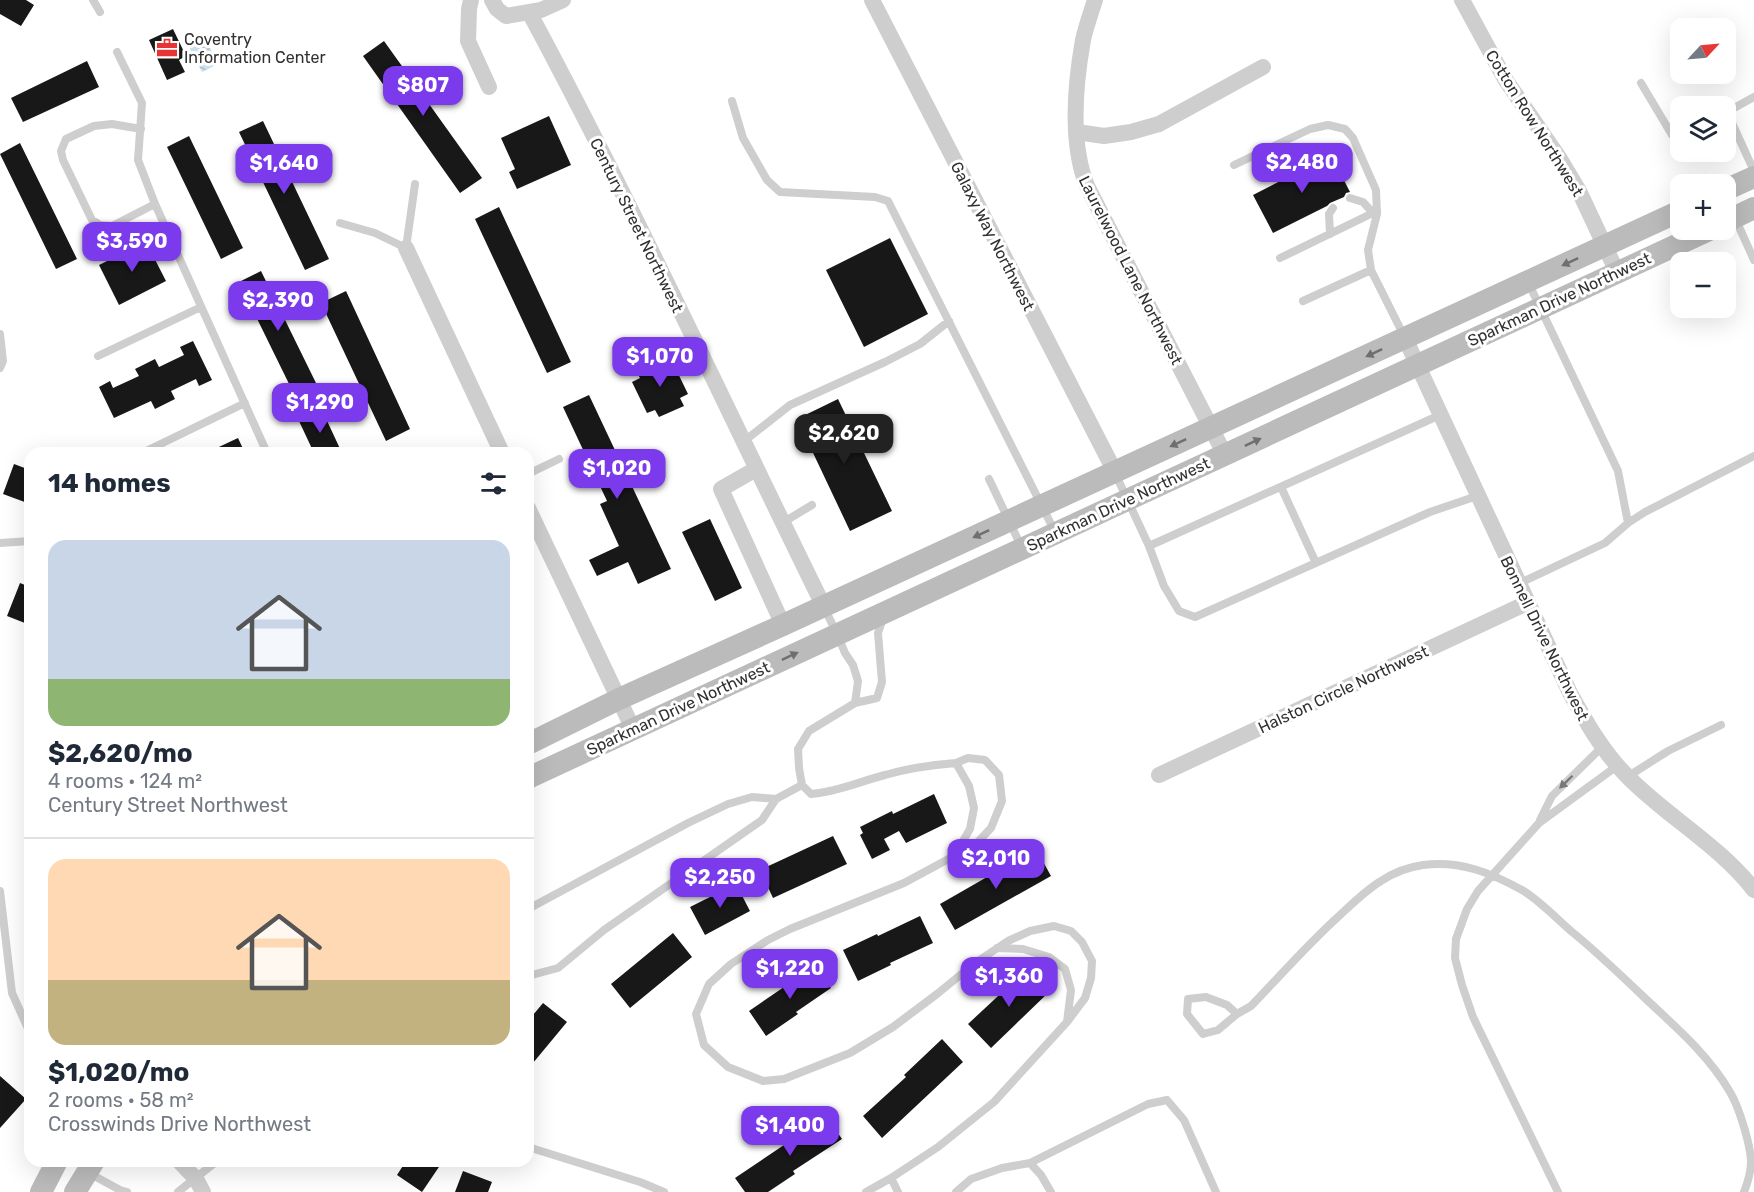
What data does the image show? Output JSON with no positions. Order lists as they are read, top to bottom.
{
  "streets": {
    "main road": ["Sparkman Drive Northwest"],
    "street": [
      "Cotton Row Northwest",
      "Century Street Northwest",
      "Galaxy Way Northwest",
      "Laurelwood Lane Northwest",
      "Bonnell Drive Northwest",
      "Halston Circle Northwest"
    ]
  },
  "crossings": [
    ["Cotton Row Northwest", "Sparkman Drive Northwest"],
    ["Century Street Northwest", "Sparkman Drive Northwest"],
    ["Galaxy Way Northwest", "Sparkman Drive Northwest"],
    ["Laurelwood Lane Northwest", "Sparkman Drive Northwest"],
    ["Sparkman Drive Northwest", "Bonnell Drive Northwest"],
    ["Bonnell Drive Northwest", "Halston Circle Northwest"]
  ],
  "places": {
    "office": ["Coventry Information Center"]
  },
  "north": "top right",
  "page": {
    "map_buttons": ["+", "−"],
    "price": [
      "$807",
      "$2,480",
      "$1,640",
      "$3,590",
      "$2,390",
      "$1,070",
      "$1,290",
      "$2,620",
      "$1,020",
      "$2,010",
      "$2,250",
      "$1,220",
      "$1,360",
      "$1,400"
    ],
    "heading": "14 homes",
    "list": [
      {
        "name": "$2,620/mo",
        "note": "4 rooms · 124 m² · Century Street Northwest"
      },
      {
        "name": "$1,020/mo",
        "note": "2 rooms · 58 m² · Crosswinds Drive Northwest"
      }
    ]
  }
}
